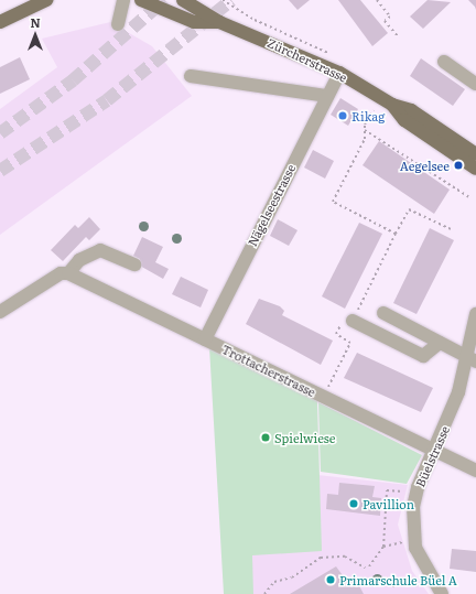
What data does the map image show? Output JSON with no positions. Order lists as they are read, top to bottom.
{
  "streets": {
    "main road": ["Zürcherstrasse"],
    "street": ["Nägelseestrasse", "Trottacherstrasse", "Büelstrasse"]
  },
  "crossings": [
    ["Zürcherstrasse", "Nägelseestrasse"],
    ["Nägelseestrasse", "Trottacherstrasse"],
    ["Trottacherstrasse", "Büelstrasse"]
  ],
  "places": [
    "Rikag",
    "Aegelsee",
    "Spielwiese",
    "Pavillion",
    "Primarschule Büel A"
  ],
  "north": "top"
}
